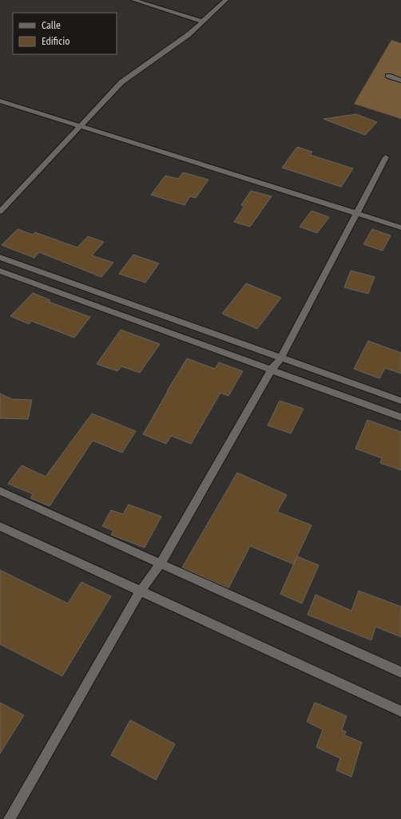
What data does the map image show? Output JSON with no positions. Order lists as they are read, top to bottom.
{
  "legend": ["Calle", "Edificio"]
}
